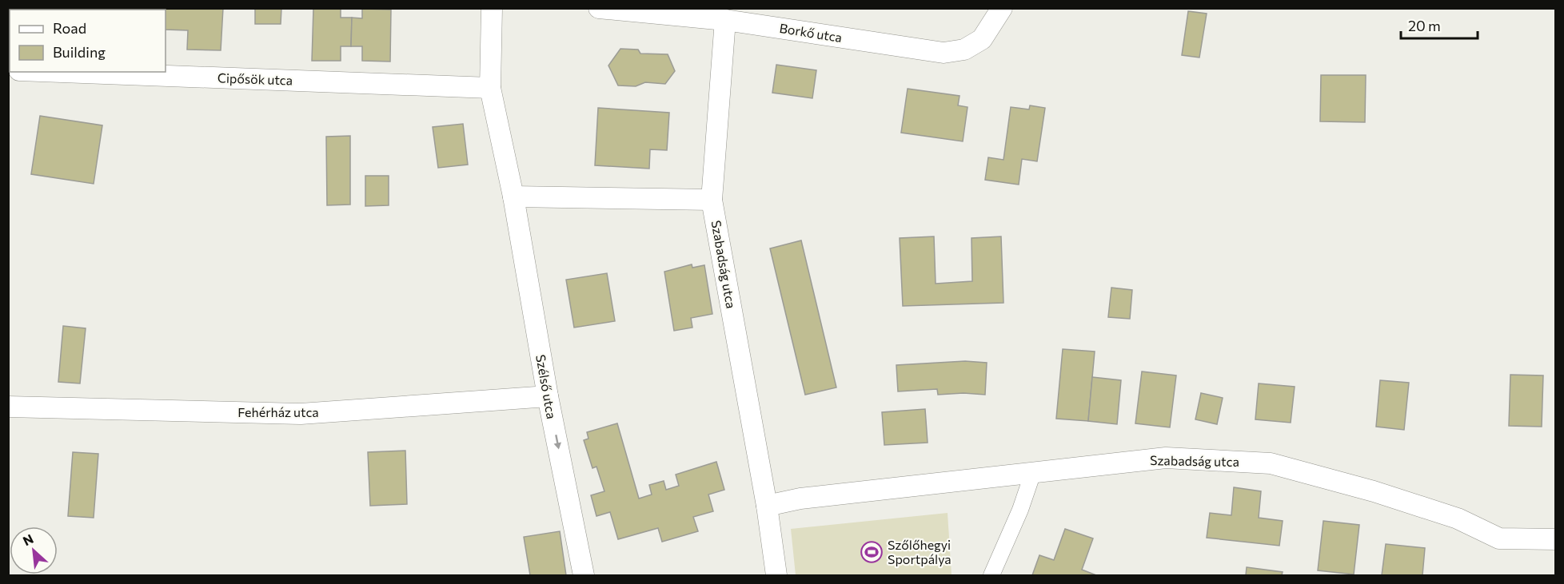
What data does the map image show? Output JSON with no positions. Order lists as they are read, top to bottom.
{
  "streets": {
    "street": [
      "Borkő utca",
      "Cipősök utca",
      "Szabadság utca",
      "Szélső utca",
      "Fehérház utca"
    ]
  },
  "crossings": [
    ["Borkő utca", "Szabadság utca"],
    ["Cipősök utca", "Szélső utca"],
    ["Szélső utca", "Fehérház utca"]
  ],
  "places": {
    "sports": ["Szőlőhegyi Sportpálya"]
  },
  "legend": ["Road", "Building"],
  "scale_bar": "20 m",
  "north": "top left"
}
